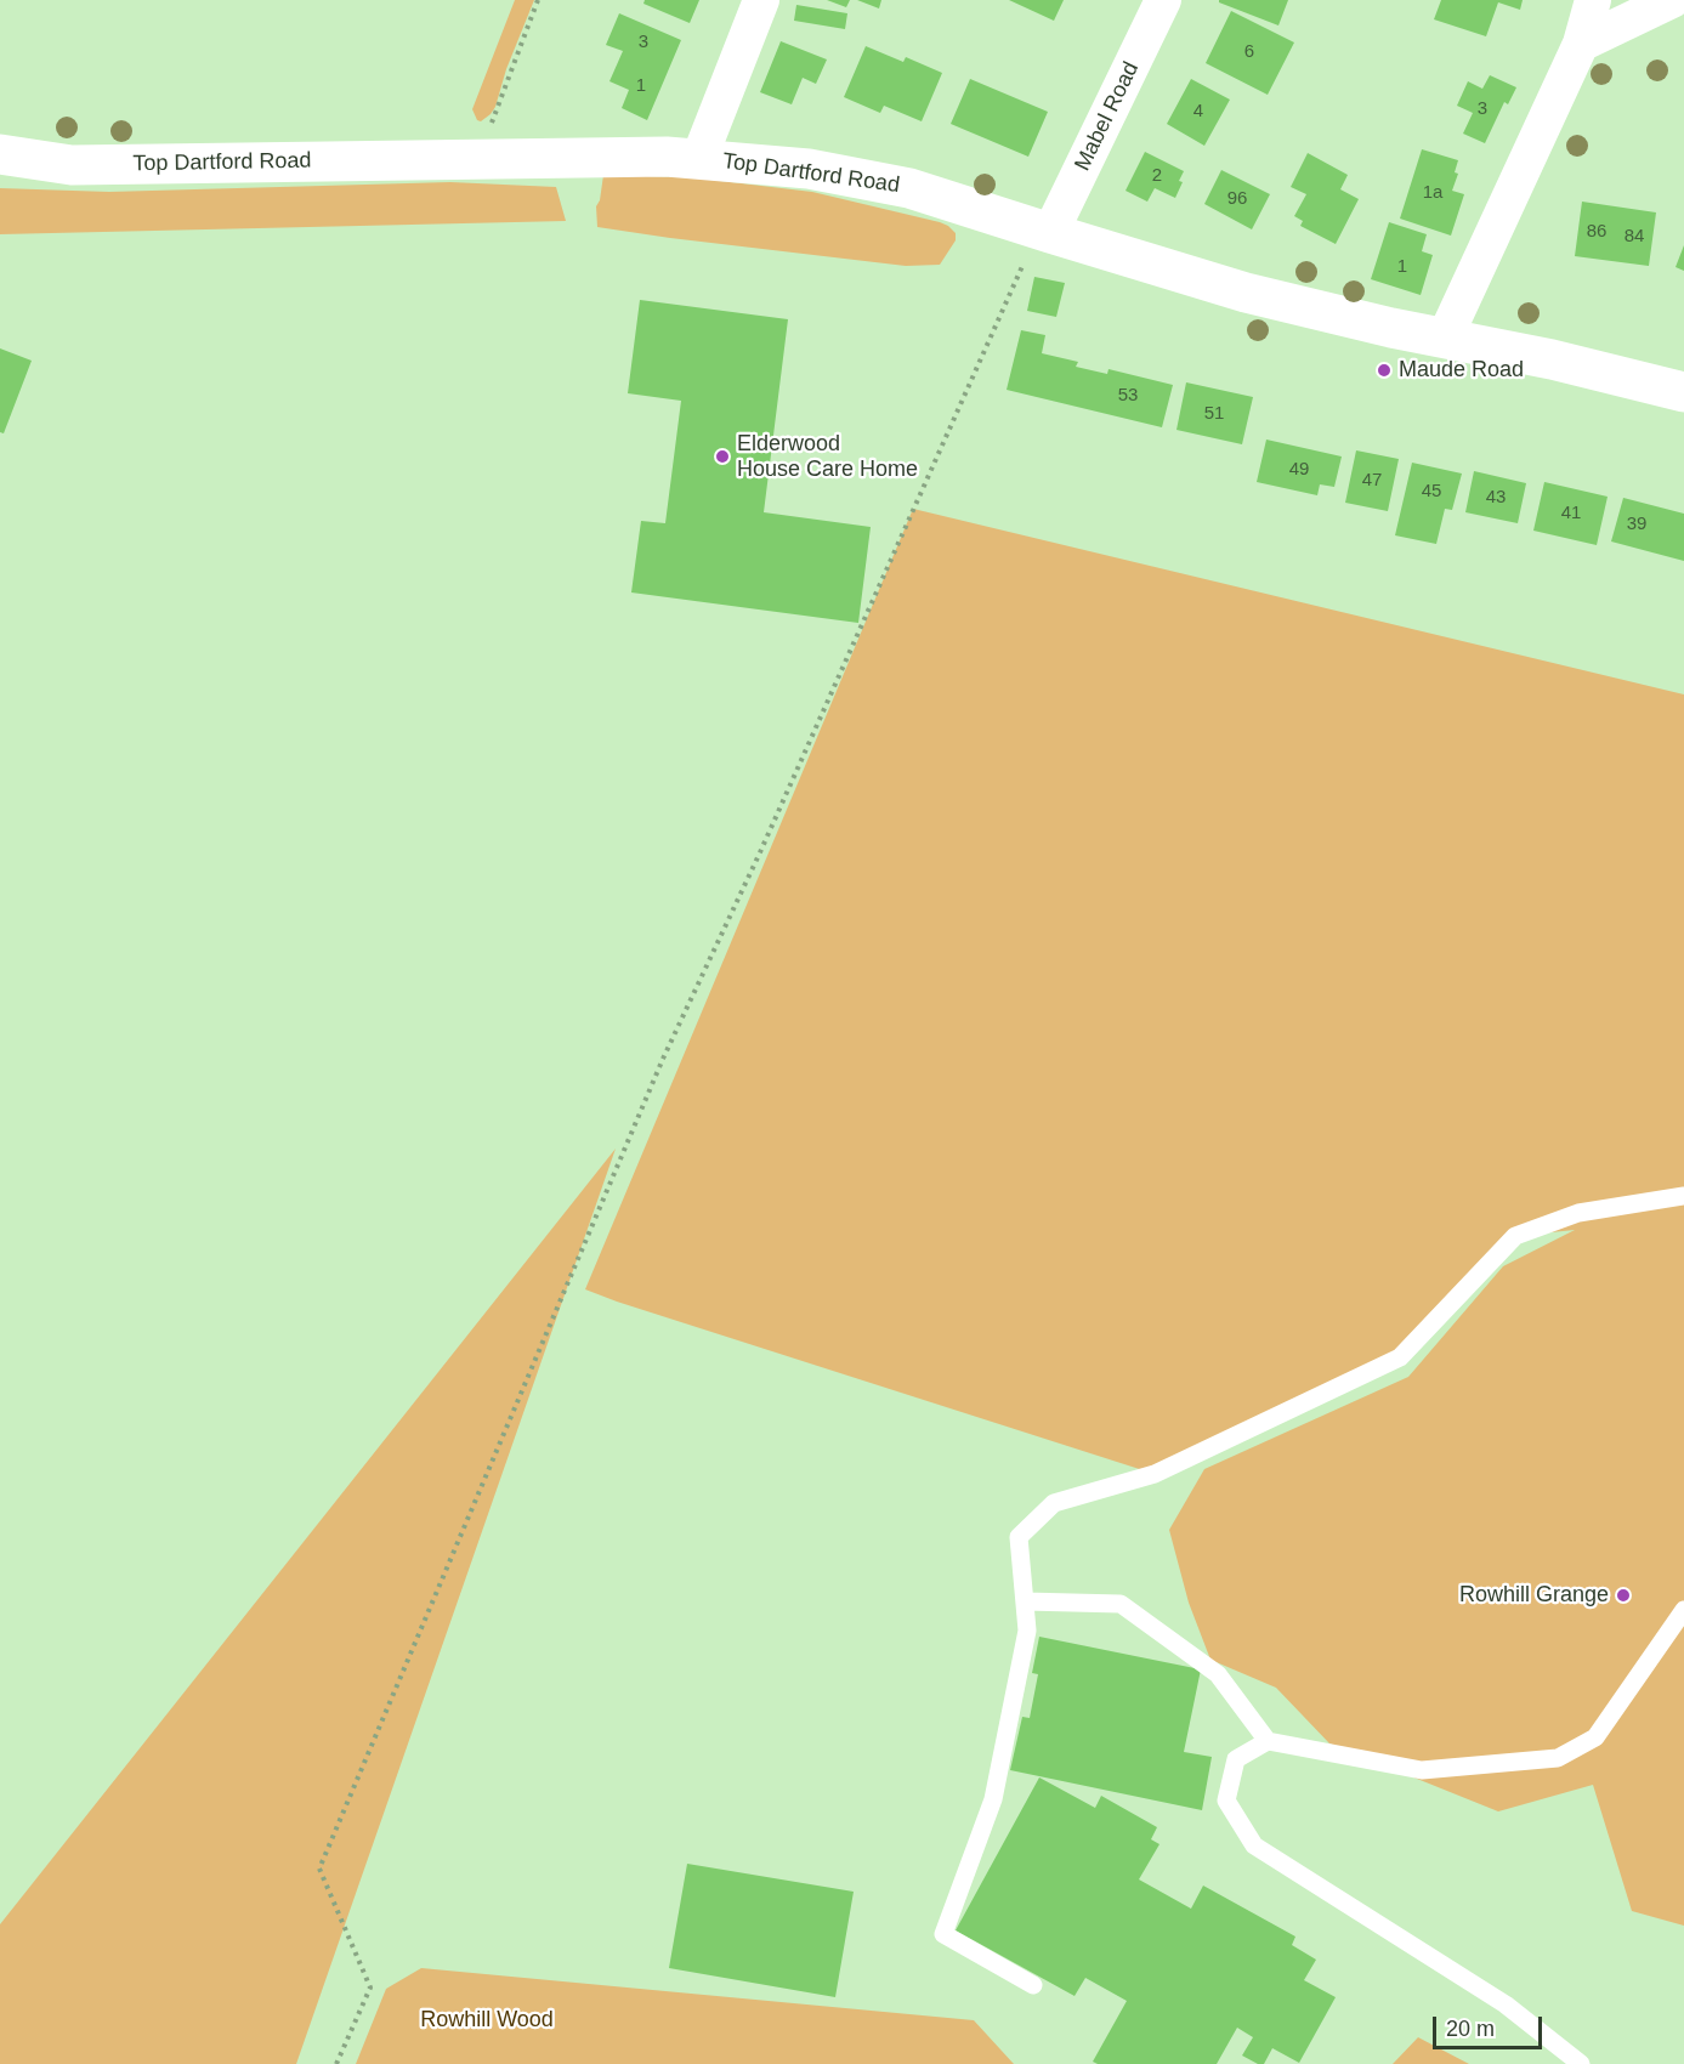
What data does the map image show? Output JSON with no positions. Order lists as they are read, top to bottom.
{
  "streets": {
    "main road": ["Top Dartford Road"],
    "street": ["Mabel Road"]
  },
  "crossings": [
    ["Mabel Road", "Top Dartford Road"]
  ],
  "parks": ["Rowhill Wood"],
  "places": ["Maude Road", "Elderwood House Care Home", "Rowhill Grange"],
  "house_numbers": [
    "3",
    "6",
    "1",
    "3",
    "4",
    "2",
    "1a",
    "96",
    "86",
    "84",
    "1",
    "53",
    "51",
    "49",
    "47",
    "45",
    "43",
    "41",
    "39"
  ],
  "scale_bar": "20 m"
}
